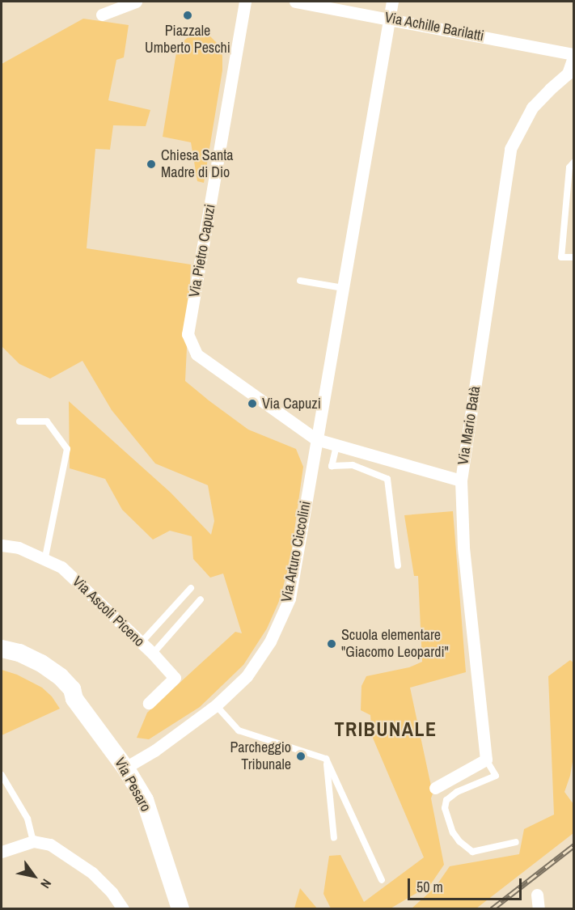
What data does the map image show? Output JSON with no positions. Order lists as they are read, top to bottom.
{
  "streets": {
    "street": [
      "Via Achille Barilatti",
      "Via Pietro Capuzi",
      "Via Mario Batà",
      "Via Arturo Ciccolini",
      "Via Ascoli Piceno",
      "Via Pesaro"
    ]
  },
  "crossings": [
    ["Via Achille Barilatti", "Via Mario Batà"],
    ["Via Pietro Capuzi", "Via Mario Batà"],
    ["Via Pietro Capuzi", "Via Arturo Ciccolini"],
    ["Via Arturo Ciccolini", "Via Pesaro"]
  ],
  "districts": ["TRIBUNALE"],
  "places": [
    "Piazzale Umberto Peschi",
    "Chiesa Santa Madre di Dio",
    "Via Capuzi",
    "Scuola elementare \"Giacomo Leopardi\"",
    "Parcheggio Tribunale"
  ],
  "scale_bar": "50 m",
  "north": "bottom right"
}
